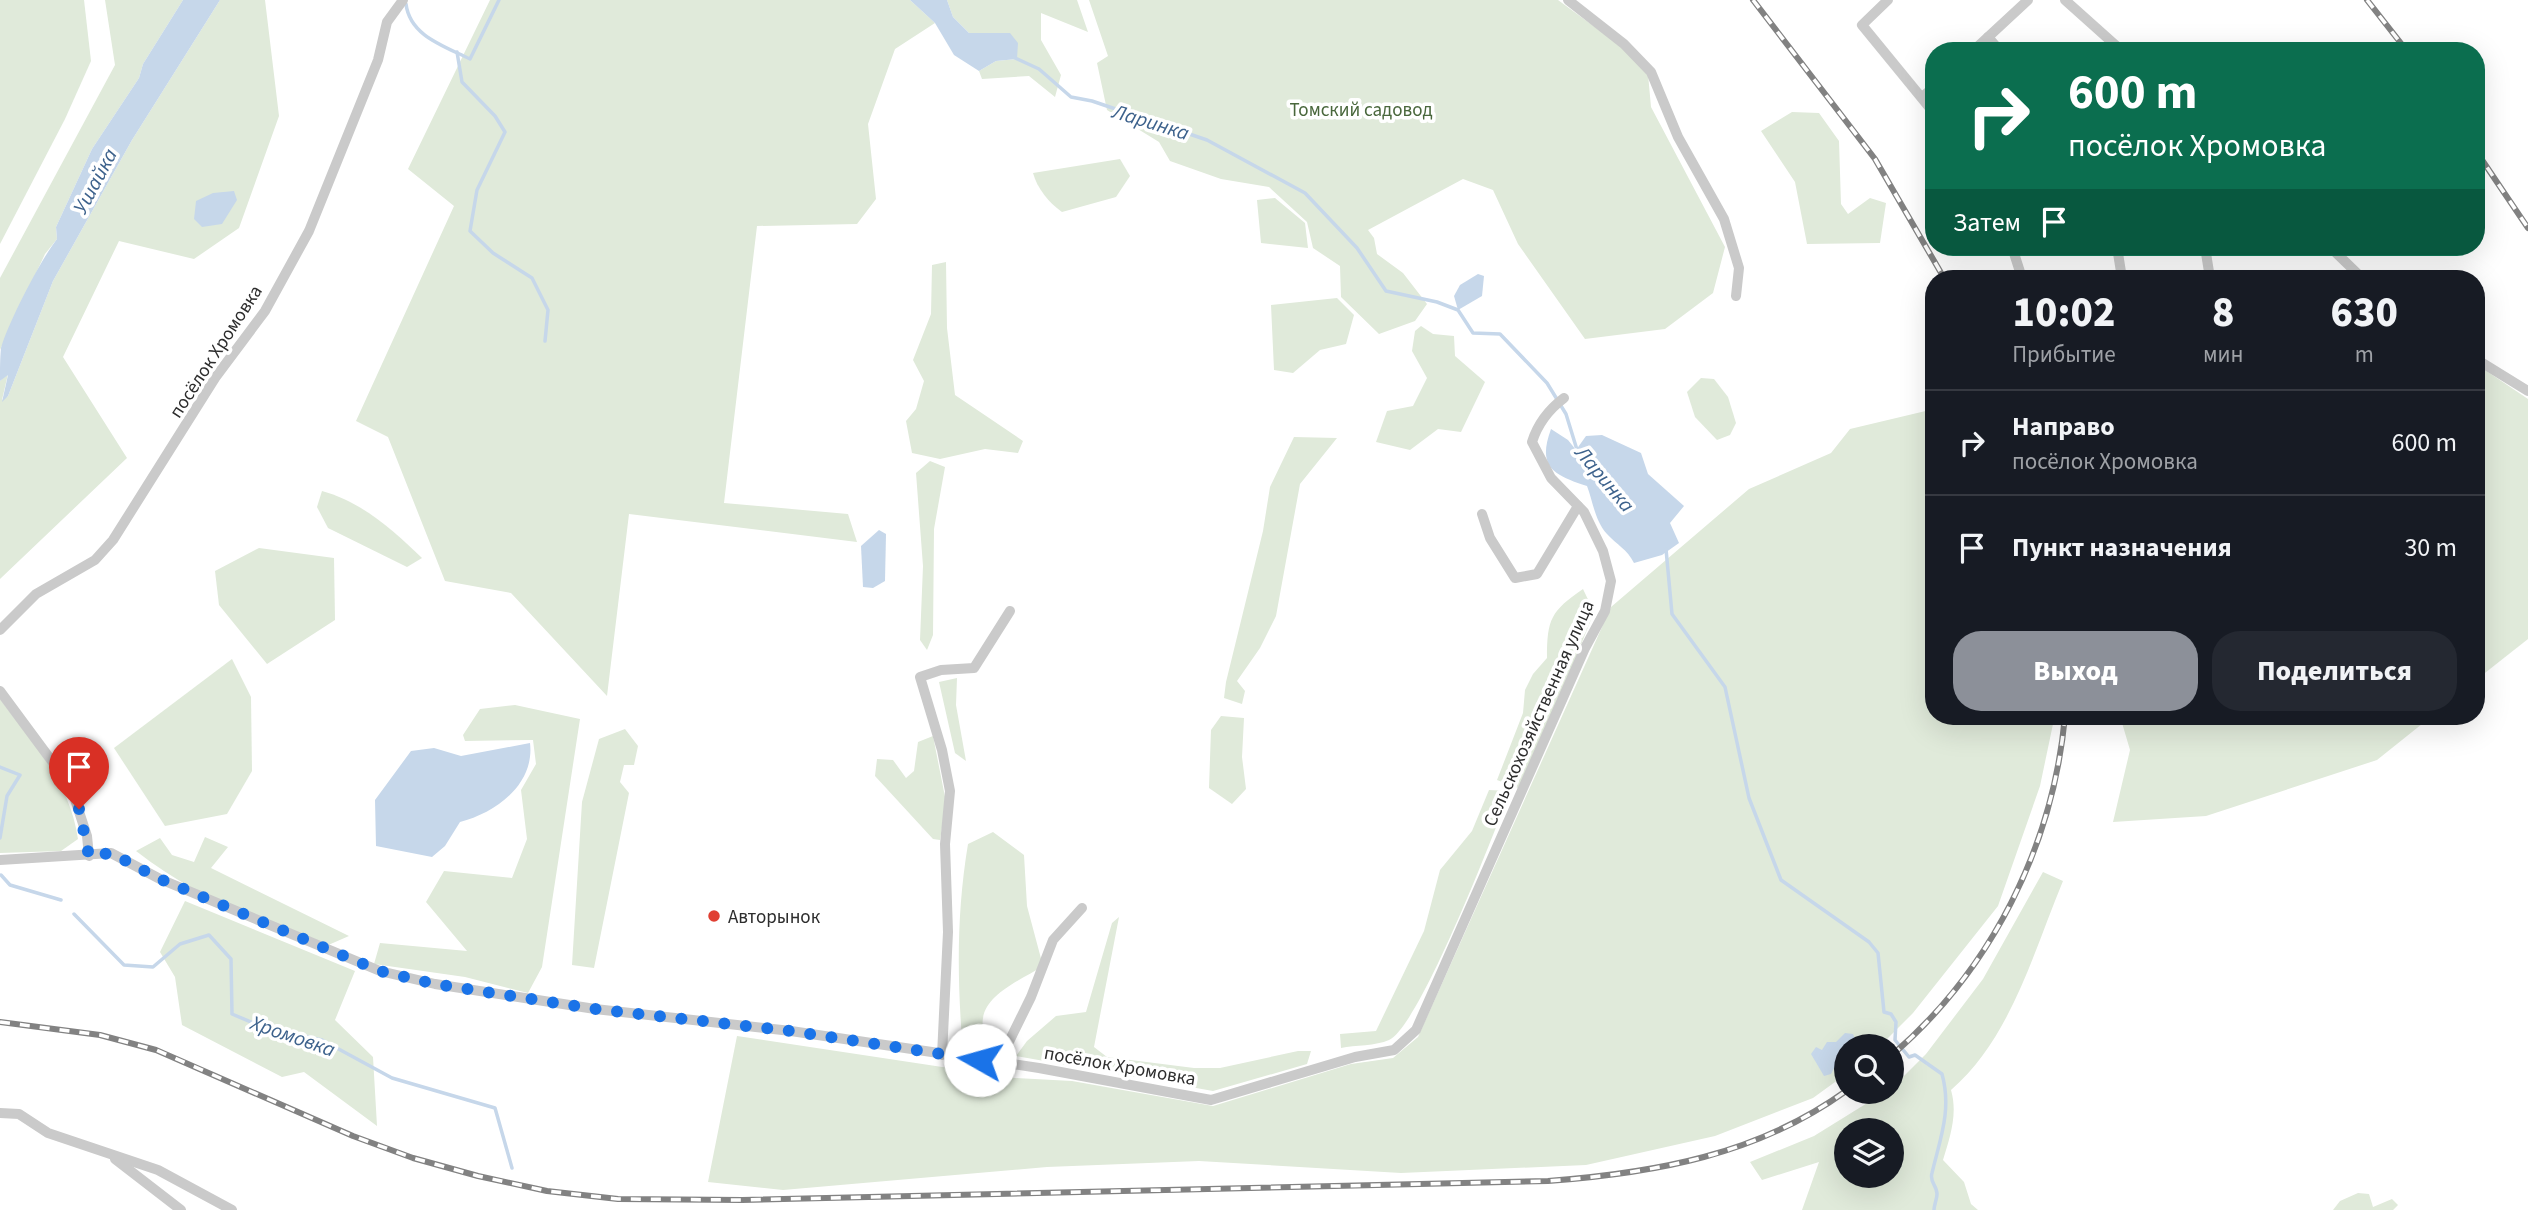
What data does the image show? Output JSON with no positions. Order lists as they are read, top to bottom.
{
  "streets": {
    "street": ["посёлок Хромовка", "Сельскохозяйственная улица"]
  },
  "crossings": [
    ["посёлок Хромовка", "Сельскохозяйственная улица"]
  ],
  "water": ["Ларинка", "Ушайка", "Хромовка"],
  "parks": ["Томский садовод"],
  "places": ["Авторынок"],
  "page": {
    "turn": ["600 m", "посёлок Хромовка"],
    "then": "Затем",
    "eta": [
      "10:02",
      "Прибытие",
      "8",
      "мин",
      "630",
      "m"
    ],
    "list": [
      {
        "name": "Направо",
        "note": "посёлок Хромовка",
        "value": "600 m"
      },
      {
        "name": "Пункт назначения",
        "value": "30 m"
      }
    ],
    "buttons": ["Выход", "Поделиться"]
  }
}
